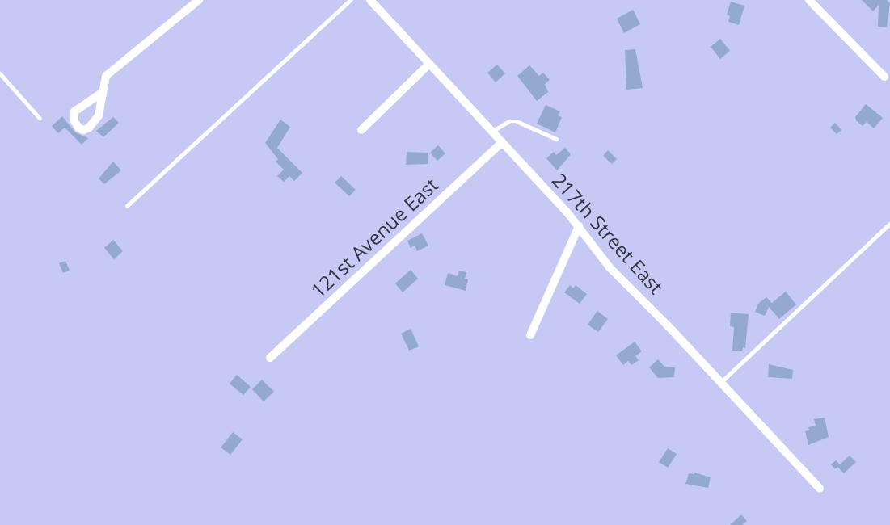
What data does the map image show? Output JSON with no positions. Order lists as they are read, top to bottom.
{
  "streets": {
    "street": ["217th Street East", "121st Avenue East"]
  },
  "crossings": [
    ["217th Street East", "121st Avenue East"]
  ]
}
